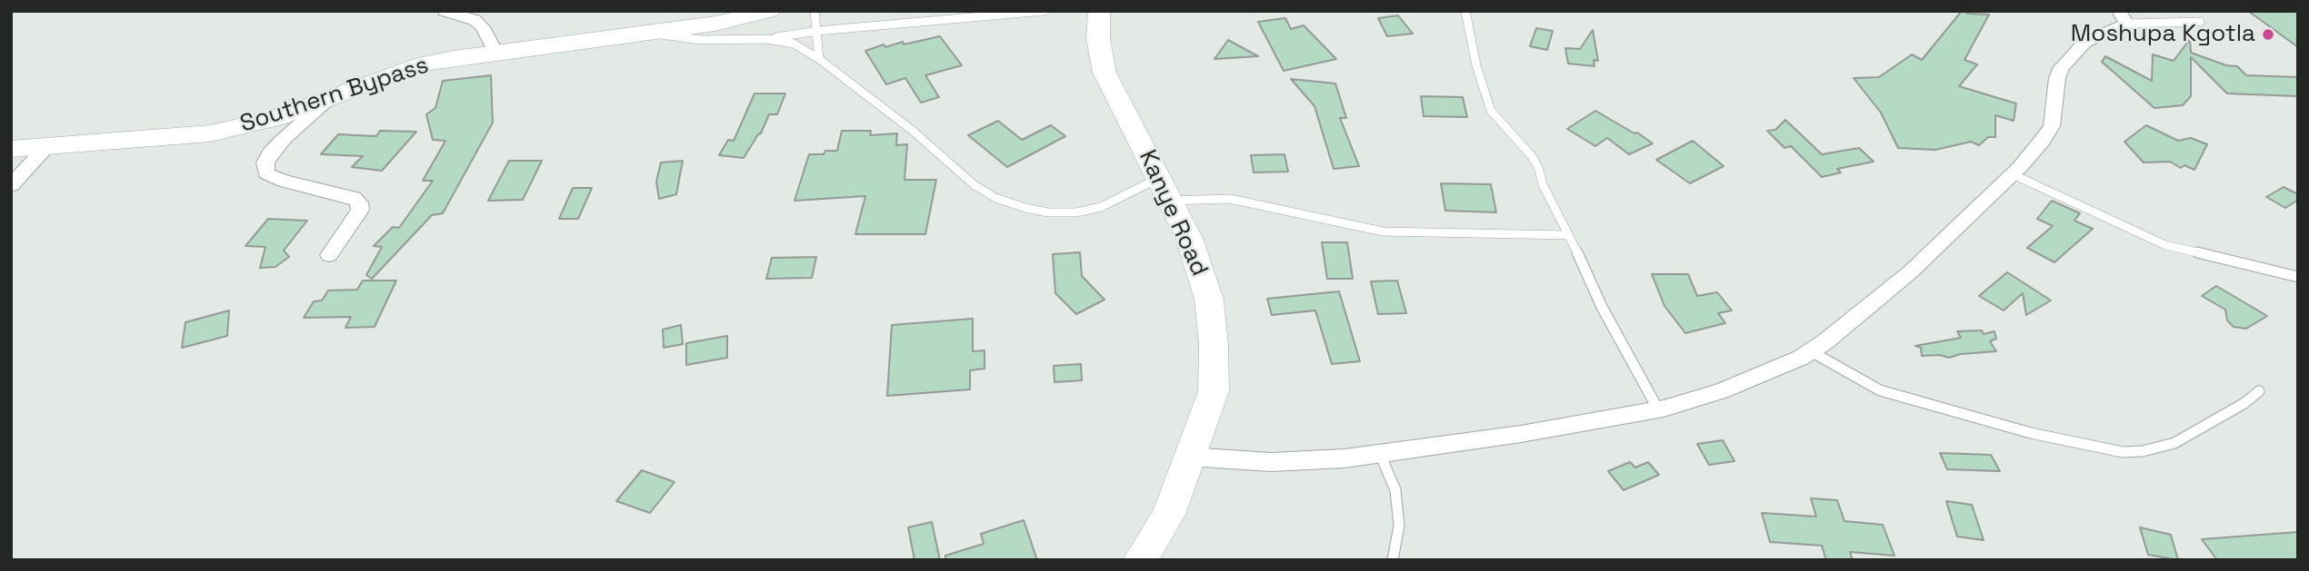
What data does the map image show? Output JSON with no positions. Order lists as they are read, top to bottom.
{
  "streets": {
    "street": ["Southern Bypass", "Kanye Road"]
  },
  "places": ["Moshupa Kgotla"]
}
